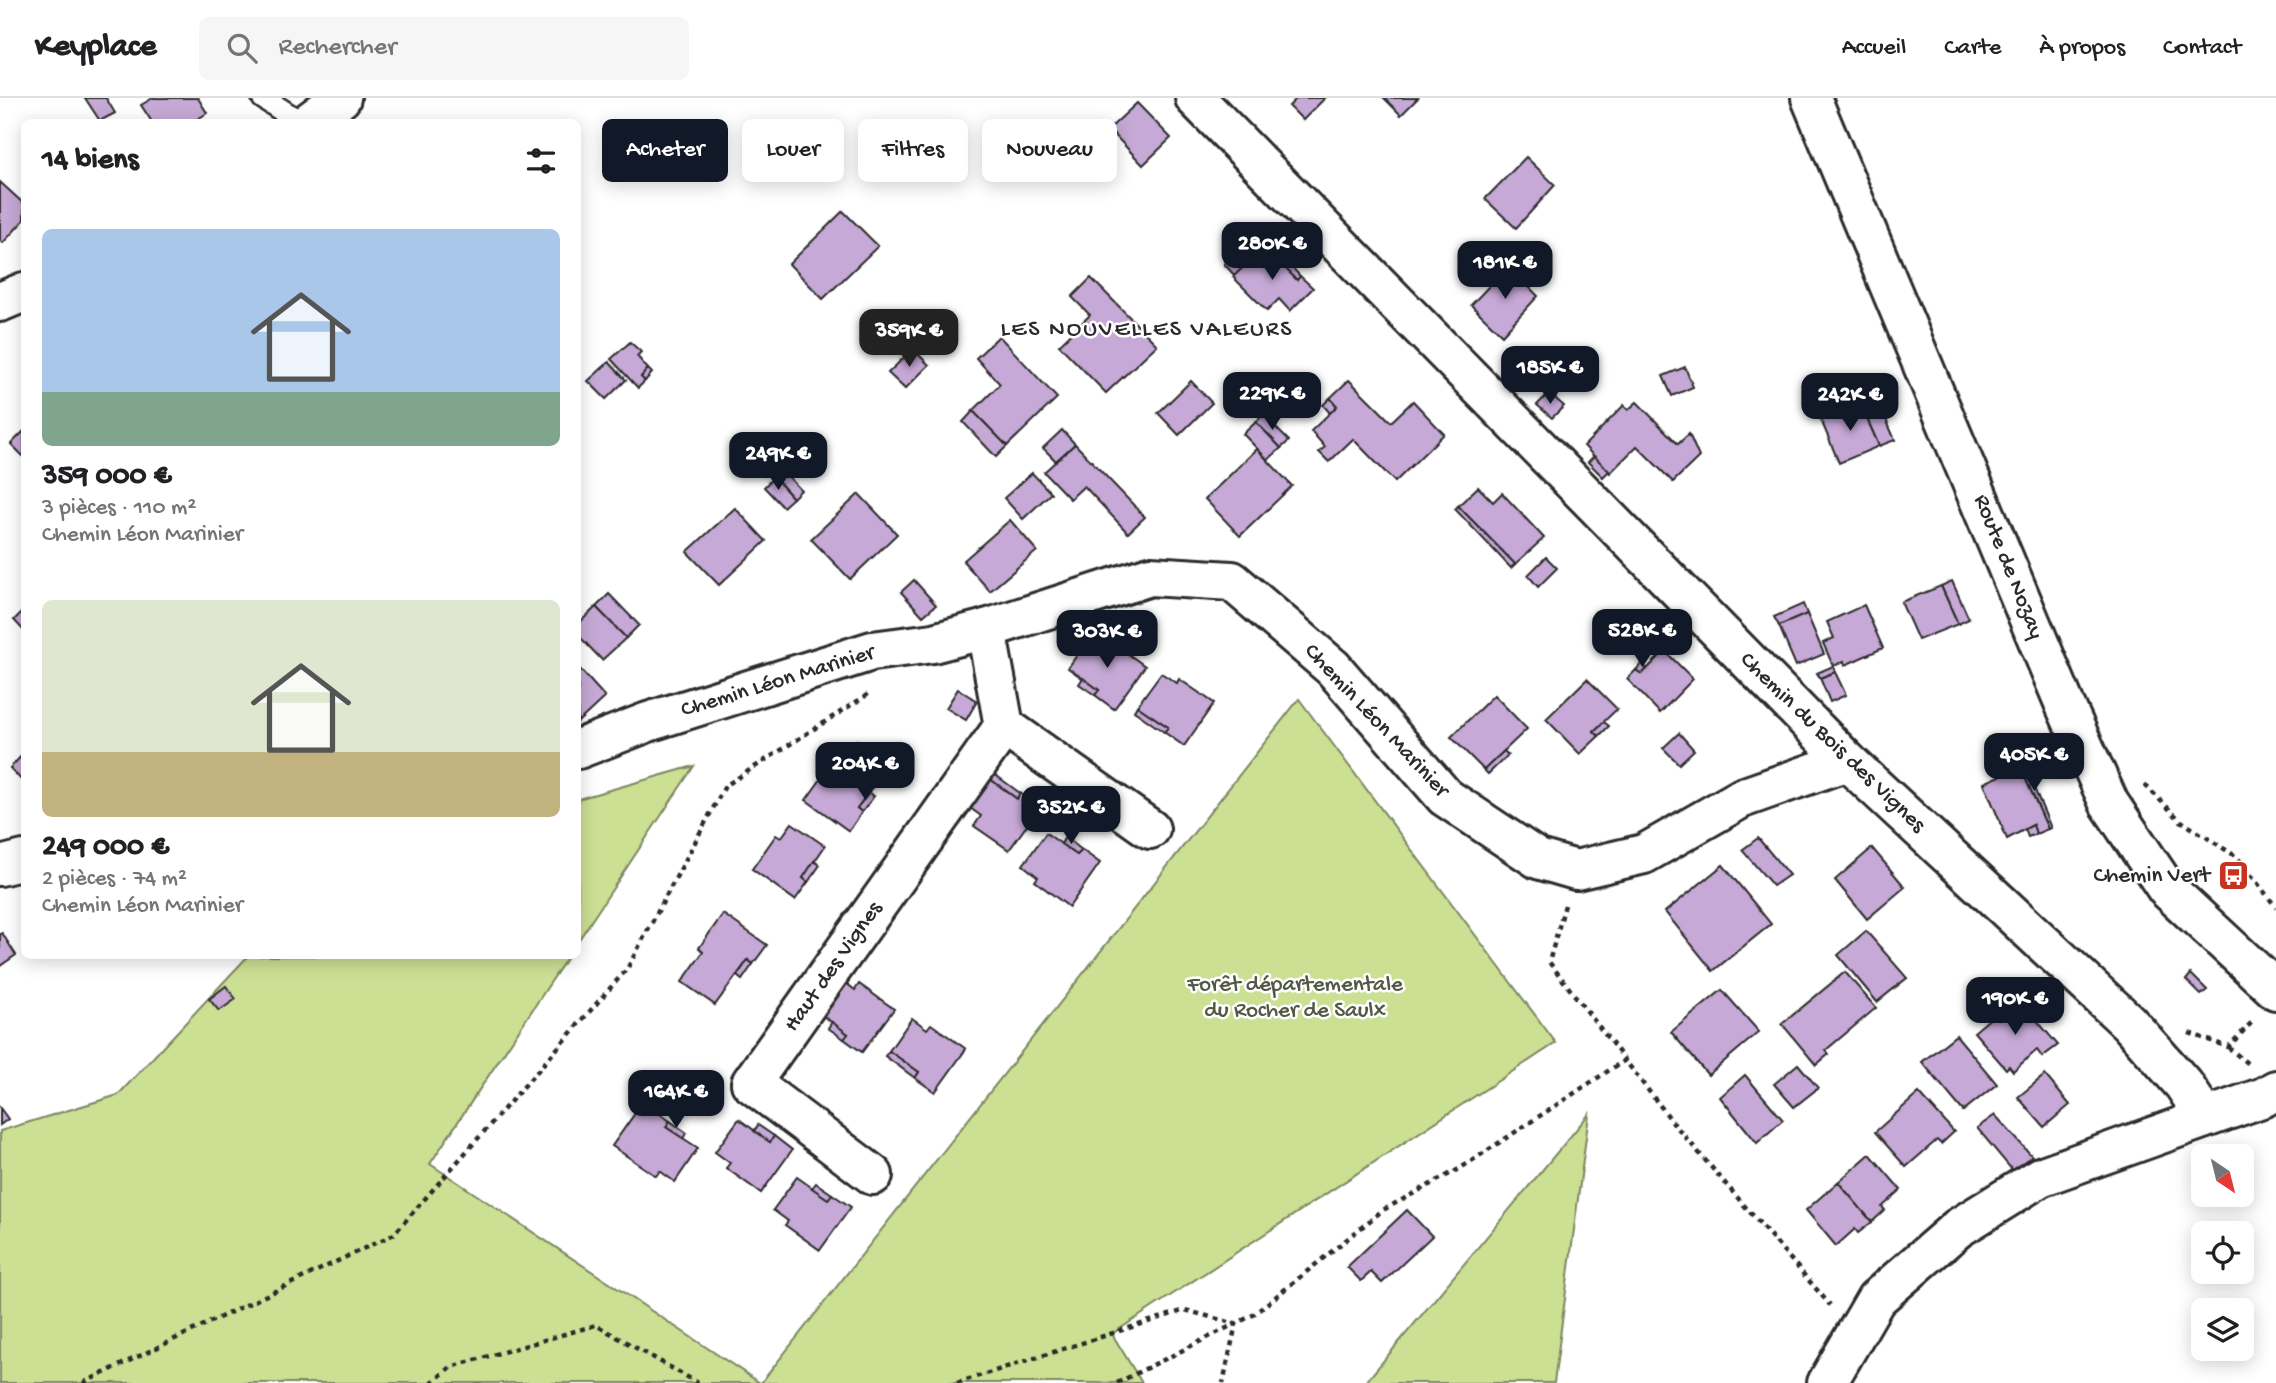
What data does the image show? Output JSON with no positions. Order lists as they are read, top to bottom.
{
  "streets": {
    "street": [
      "Route de Nozay",
      "Chemin Léon Marinier",
      "Chemin du Bois des Vignes",
      "Haut des Vignes"
    ]
  },
  "crossings": [
    ["Chemin Léon Marinier", "Chemin du Bois des Vignes"]
  ],
  "districts": ["LES NOUVELLES VALEURS"],
  "parks": ["Forêt départementale du Rocher de Saulx"],
  "places": {
    "bus stop": ["Chemin Vert"]
  },
  "north": "bottom right",
  "page": {
    "header": "Keyplace",
    "search": "Rechercher",
    "nav": [
      "Accueil",
      "Carte",
      "À propos",
      "Contact"
    ],
    "chip": [
      "Acheter",
      "Louer",
      "Filtres",
      "Nouveau"
    ],
    "heading": "14 biens",
    "list": [
      {
        "name": "359 000 €",
        "note": "3 pièces · 110 m² · Chemin Léon Marinier"
      },
      {
        "name": "249 000 €",
        "note": "2 pièces · 74 m² · Chemin Léon Marinier"
      }
    ],
    "price": [
      "280K €",
      "181K €",
      "359K €",
      "185K €",
      "229K €",
      "242K €",
      "249K €",
      "528K €",
      "303K €",
      "405K €",
      "204K €",
      "352K €",
      "190K €",
      "164K €"
    ]
  }
}
